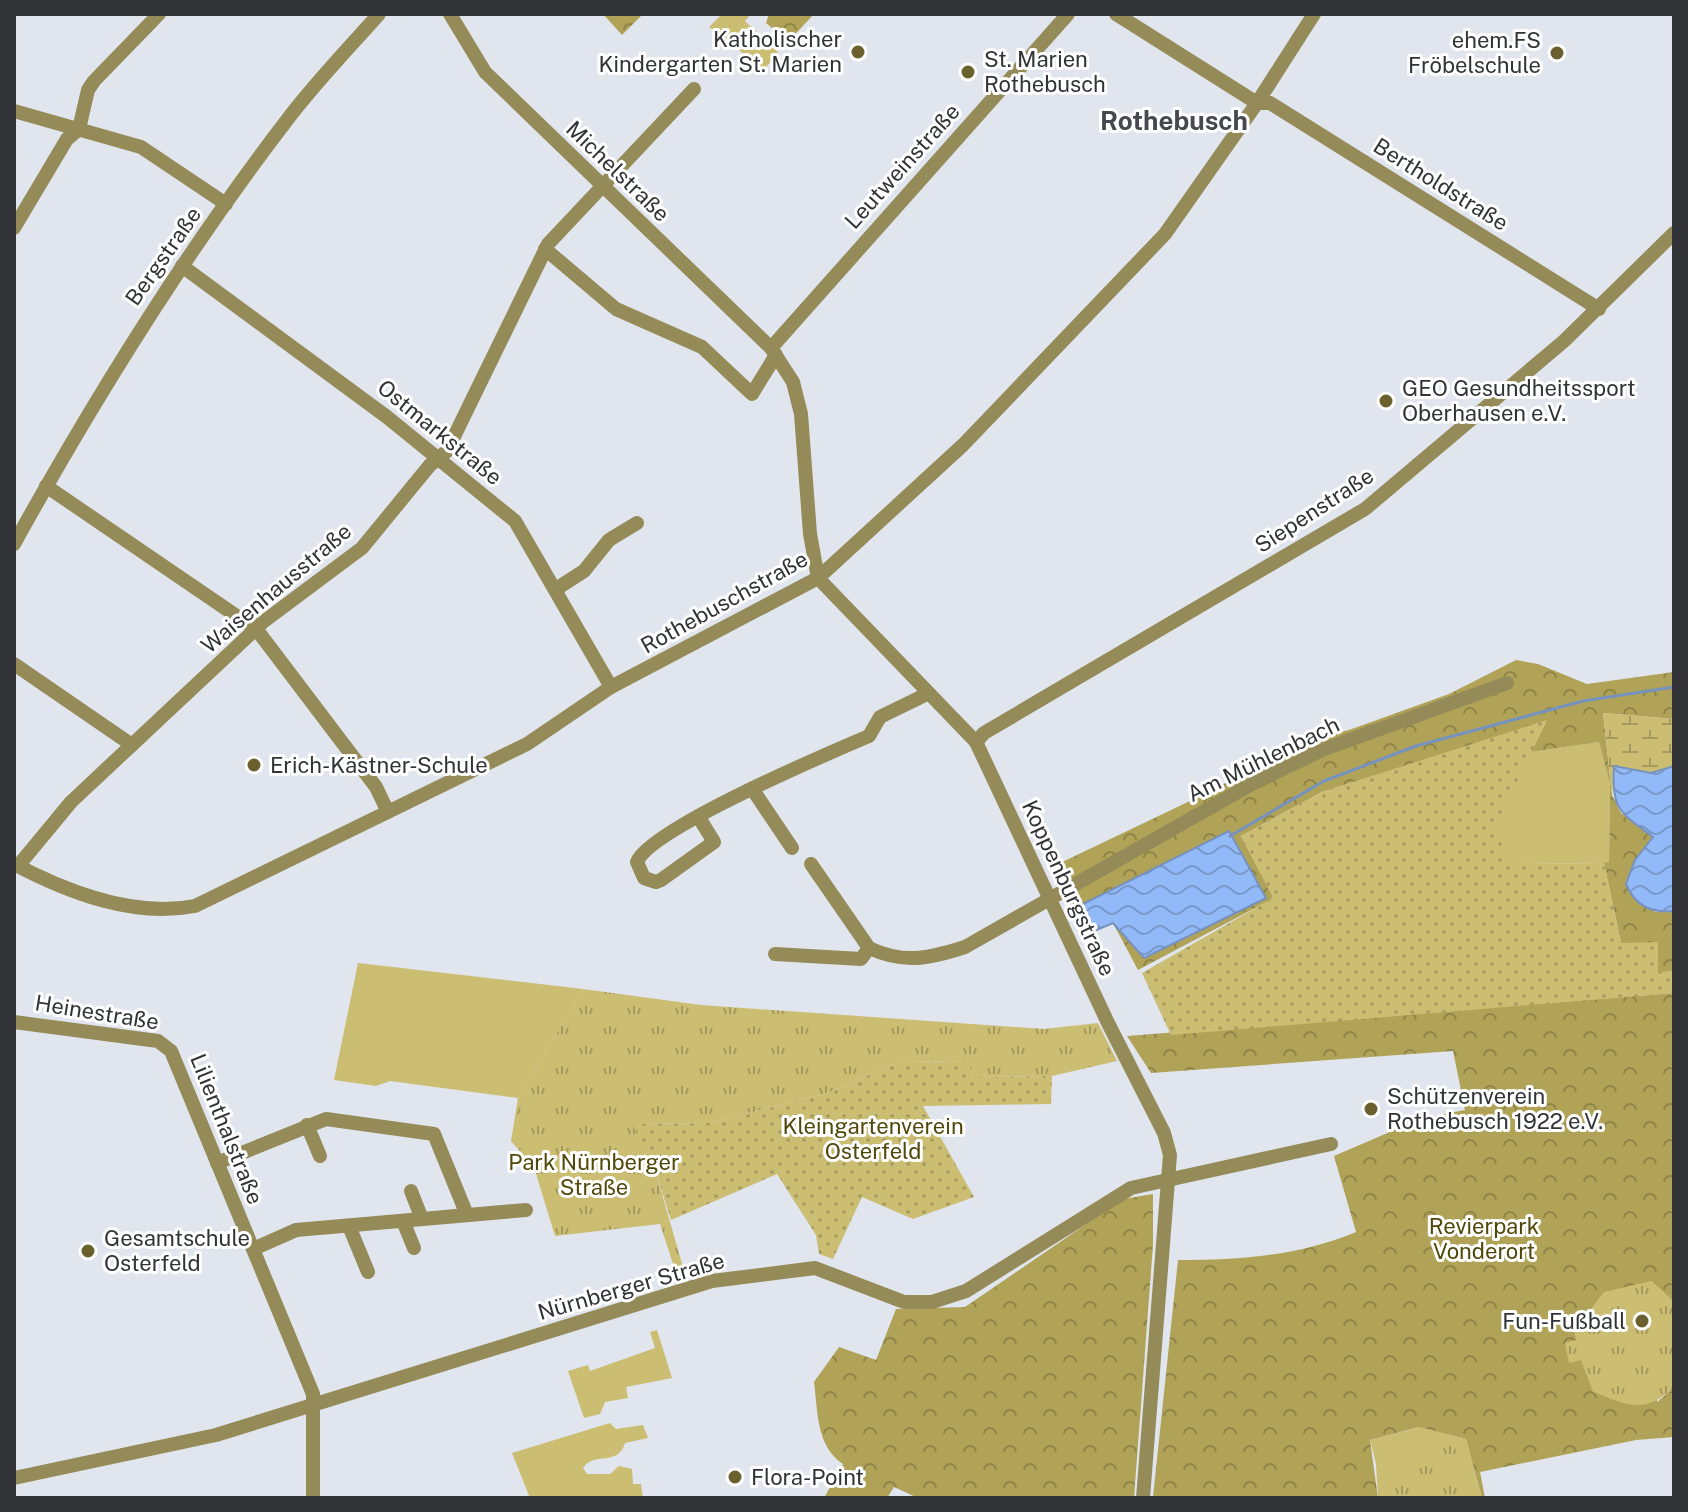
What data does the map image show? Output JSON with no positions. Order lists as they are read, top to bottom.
{
  "streets": {
    "street": [
      "Leutweinstraße",
      "Michelstraße",
      "Bertholdstraße",
      "Bergstraße",
      "Ostmarkstraße",
      "Siepenstraße",
      "Waisenhausstraße",
      "Rothebuschstraße",
      "Am Mühlenbach",
      "Koppenburgstraße",
      "Heinestraße",
      "Lilienthalstraße",
      "Nürnberger Straße"
    ]
  },
  "crossings": [
    ["Leutweinstraße", "Michelstraße"],
    ["Michelstraße", "Waisenhausstraße"],
    ["Bertholdstraße", "Siepenstraße"],
    ["Bertholdstraße", "Rothebuschstraße"],
    ["Bergstraße", "Ostmarkstraße"],
    ["Ostmarkstraße", "Waisenhausstraße"],
    ["Ostmarkstraße", "Rothebuschstraße"],
    ["Siepenstraße", "Koppenburgstraße"],
    ["Waisenhausstraße", "Rothebuschstraße"],
    ["Rothebuschstraße", "Koppenburgstraße"],
    ["Am Mühlenbach", "Koppenburgstraße"],
    ["Koppenburgstraße", "Nürnberger Straße"],
    ["Heinestraße", "Lilienthalstraße"],
    ["Lilienthalstraße", "Nürnberger Straße"]
  ],
  "districts": ["Rothebusch"],
  "parks": ["Kleingartenverein Osterfeld", "Park Nürnberger Straße", "Revierpark Vonderort"],
  "places": [
    "Katholischer Kindergarten St. Marien",
    "ehem.FS Fröbelschule",
    "St. Marien Rothebusch",
    "GEO Gesundheitssport Oberhausen e.V.",
    "Erich-Kästner-Schule",
    "Schützenverein Rothebusch 1922 e.V.",
    "Gesamtschule Osterfeld",
    "Fun-Fußball",
    "Flora-Point"
  ]
}
